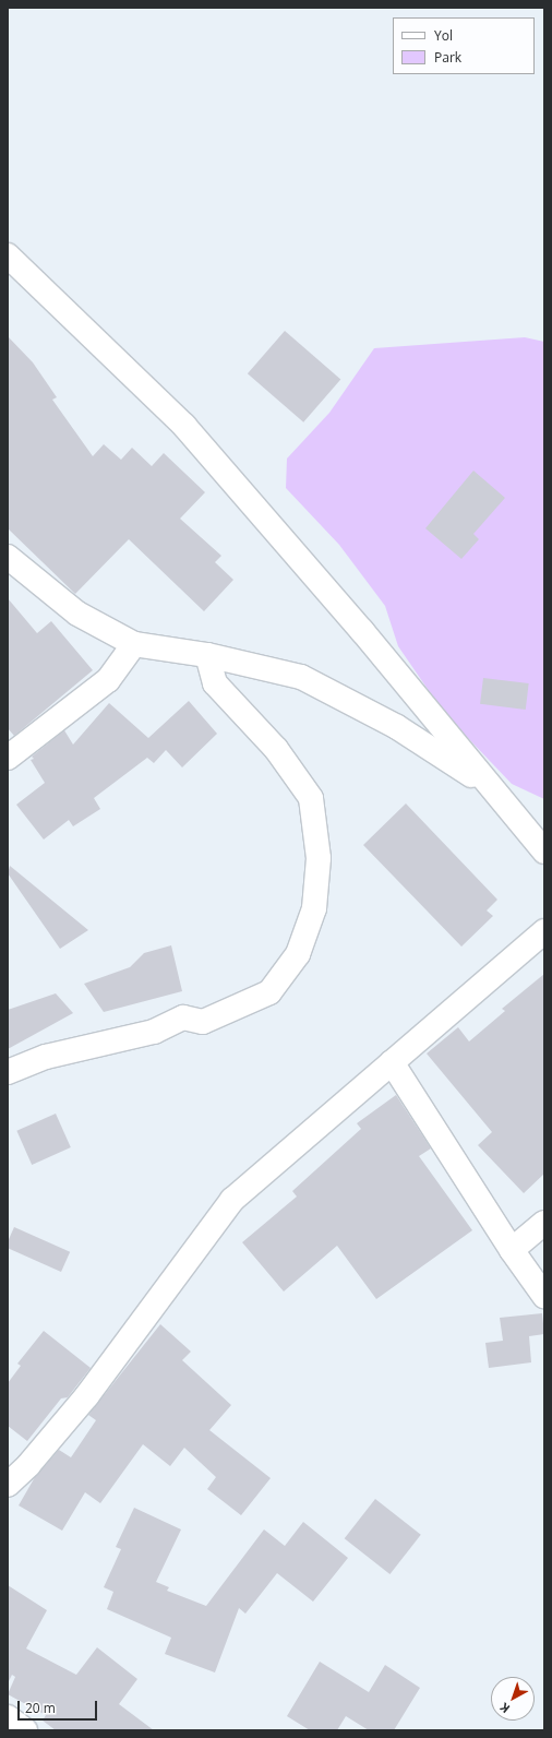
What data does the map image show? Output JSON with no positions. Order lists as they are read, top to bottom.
{
  "legend": ["Yol", "Park"],
  "scale_bar": "20 m",
  "north": "bottom left"
}
